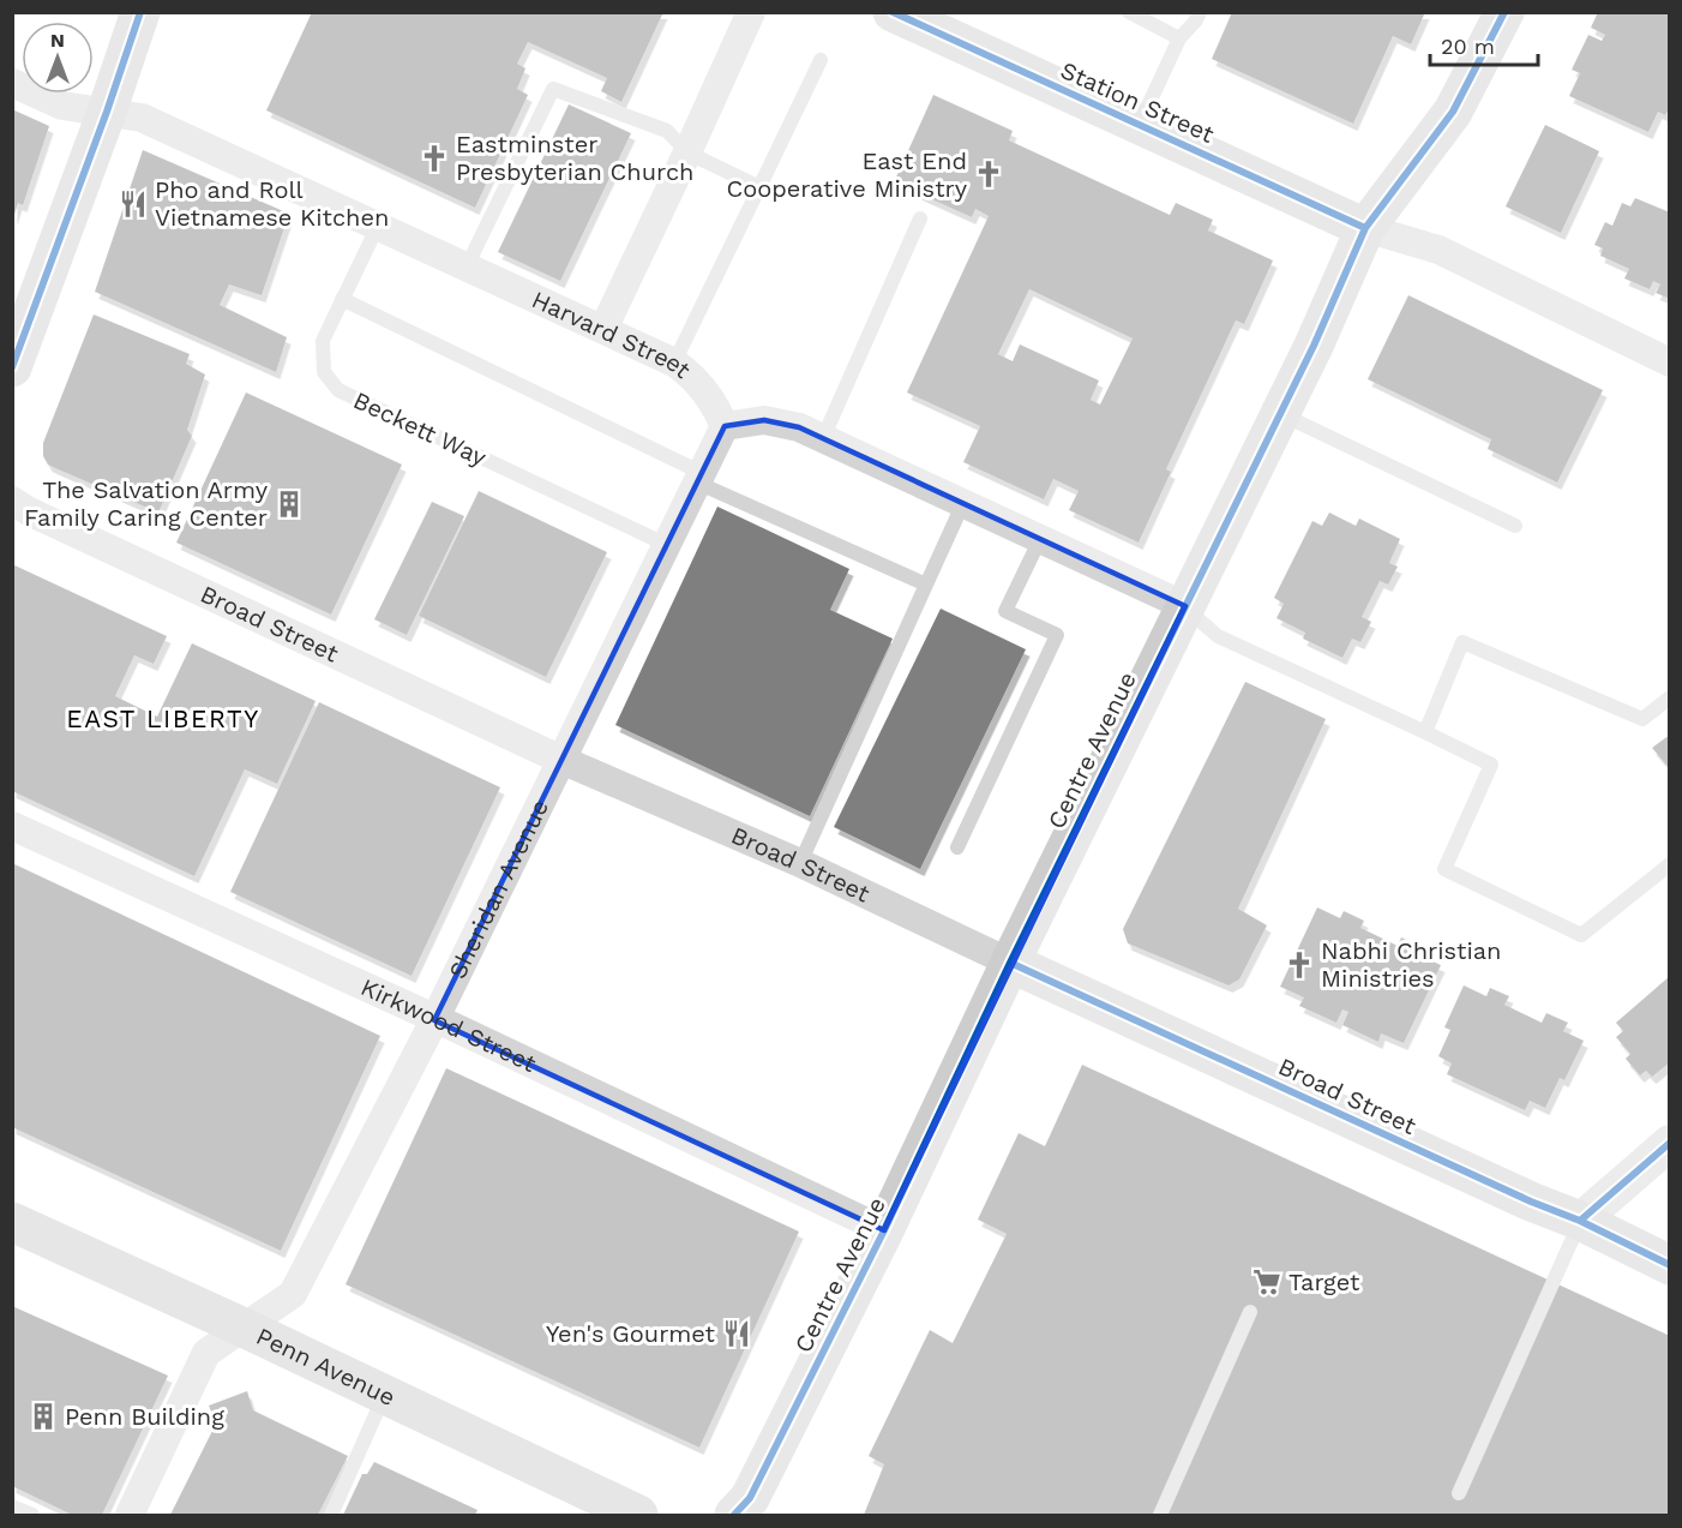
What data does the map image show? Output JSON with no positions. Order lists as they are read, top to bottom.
{
  "streets": {
    "main road": [
      "Station Street",
      "Broad Street",
      "Centre Avenue",
      "Penn Avenue"
    ],
    "street": ["Harvard Street", "Sheridan Avenue", "Kirkwood Street"],
    "lane": ["Beckett Way"]
  },
  "crossings": [
    ["Station Street", "Centre Avenue"],
    ["Harvard Street", "Beckett Way"],
    ["Harvard Street", "Sheridan Avenue"],
    ["Beckett Way", "Sheridan Avenue"],
    ["Broad Street", "Centre Avenue"],
    ["Broad Street", "Sheridan Avenue"],
    ["Centre Avenue", "Kirkwood Street"],
    ["Sheridan Avenue", "Kirkwood Street"],
    ["Sheridan Avenue", "Penn Avenue"]
  ],
  "districts": ["EAST LIBERTY"],
  "places": {
    "church": ["Eastminster Presbyterian Church", "East End Cooperative Ministry", "Nabhi Christian Ministries"],
    "restaurant": ["Pho and Roll Vietnamese Kitchen", "Yen's Gourmet"],
    "building": ["The Salvation Army Family Caring Center", "Penn Building"],
    "supermarket": ["Target"]
  },
  "scale_bar": "20 m",
  "north": "top"
}
